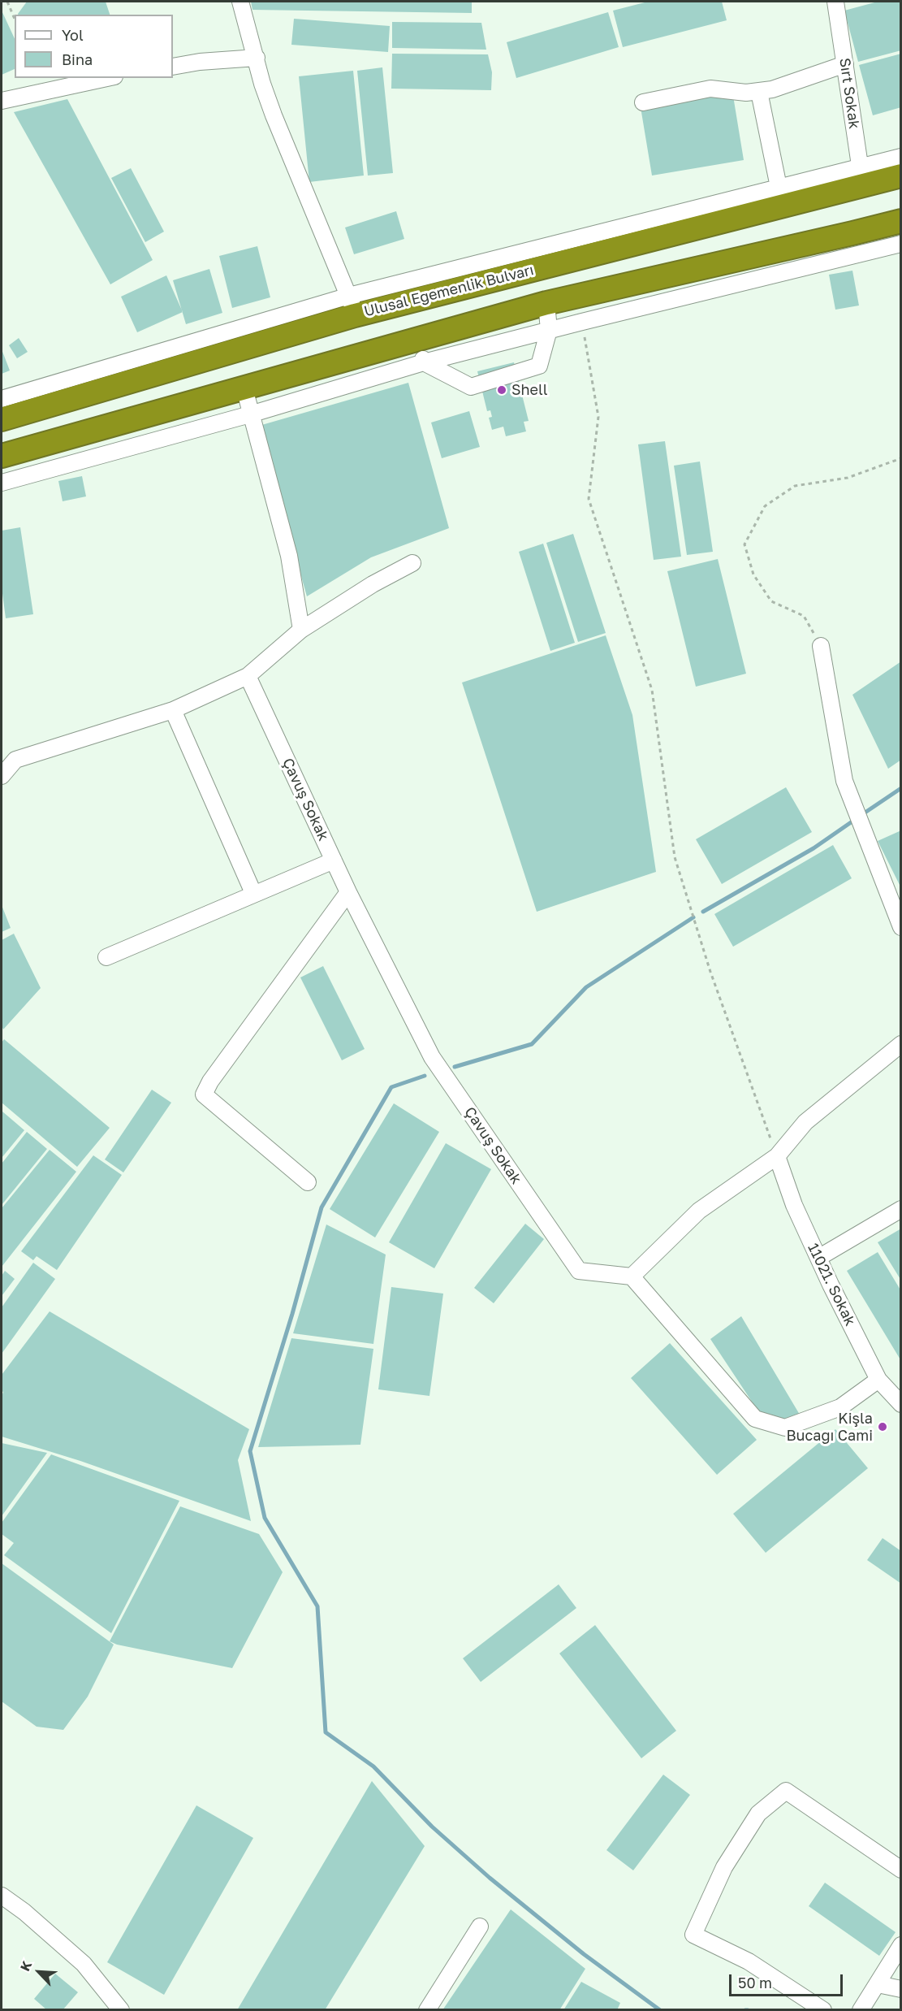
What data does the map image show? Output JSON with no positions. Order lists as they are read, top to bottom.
{
  "streets": {
    "highway": ["Ulusal Egemenlik Bulvarı"],
    "street": ["Sırt Sokak", "Çavuş Sokak", "11021. Sokak"]
  },
  "crossings": [
    ["Sırt Sokak", "Ulusal Egemenlik Bulvarı"]
  ],
  "places": ["Shell", "Kişla Bucağı Cami"],
  "legend": ["Yol", "Bina"],
  "scale_bar": "50 m",
  "north": "top left"
}
